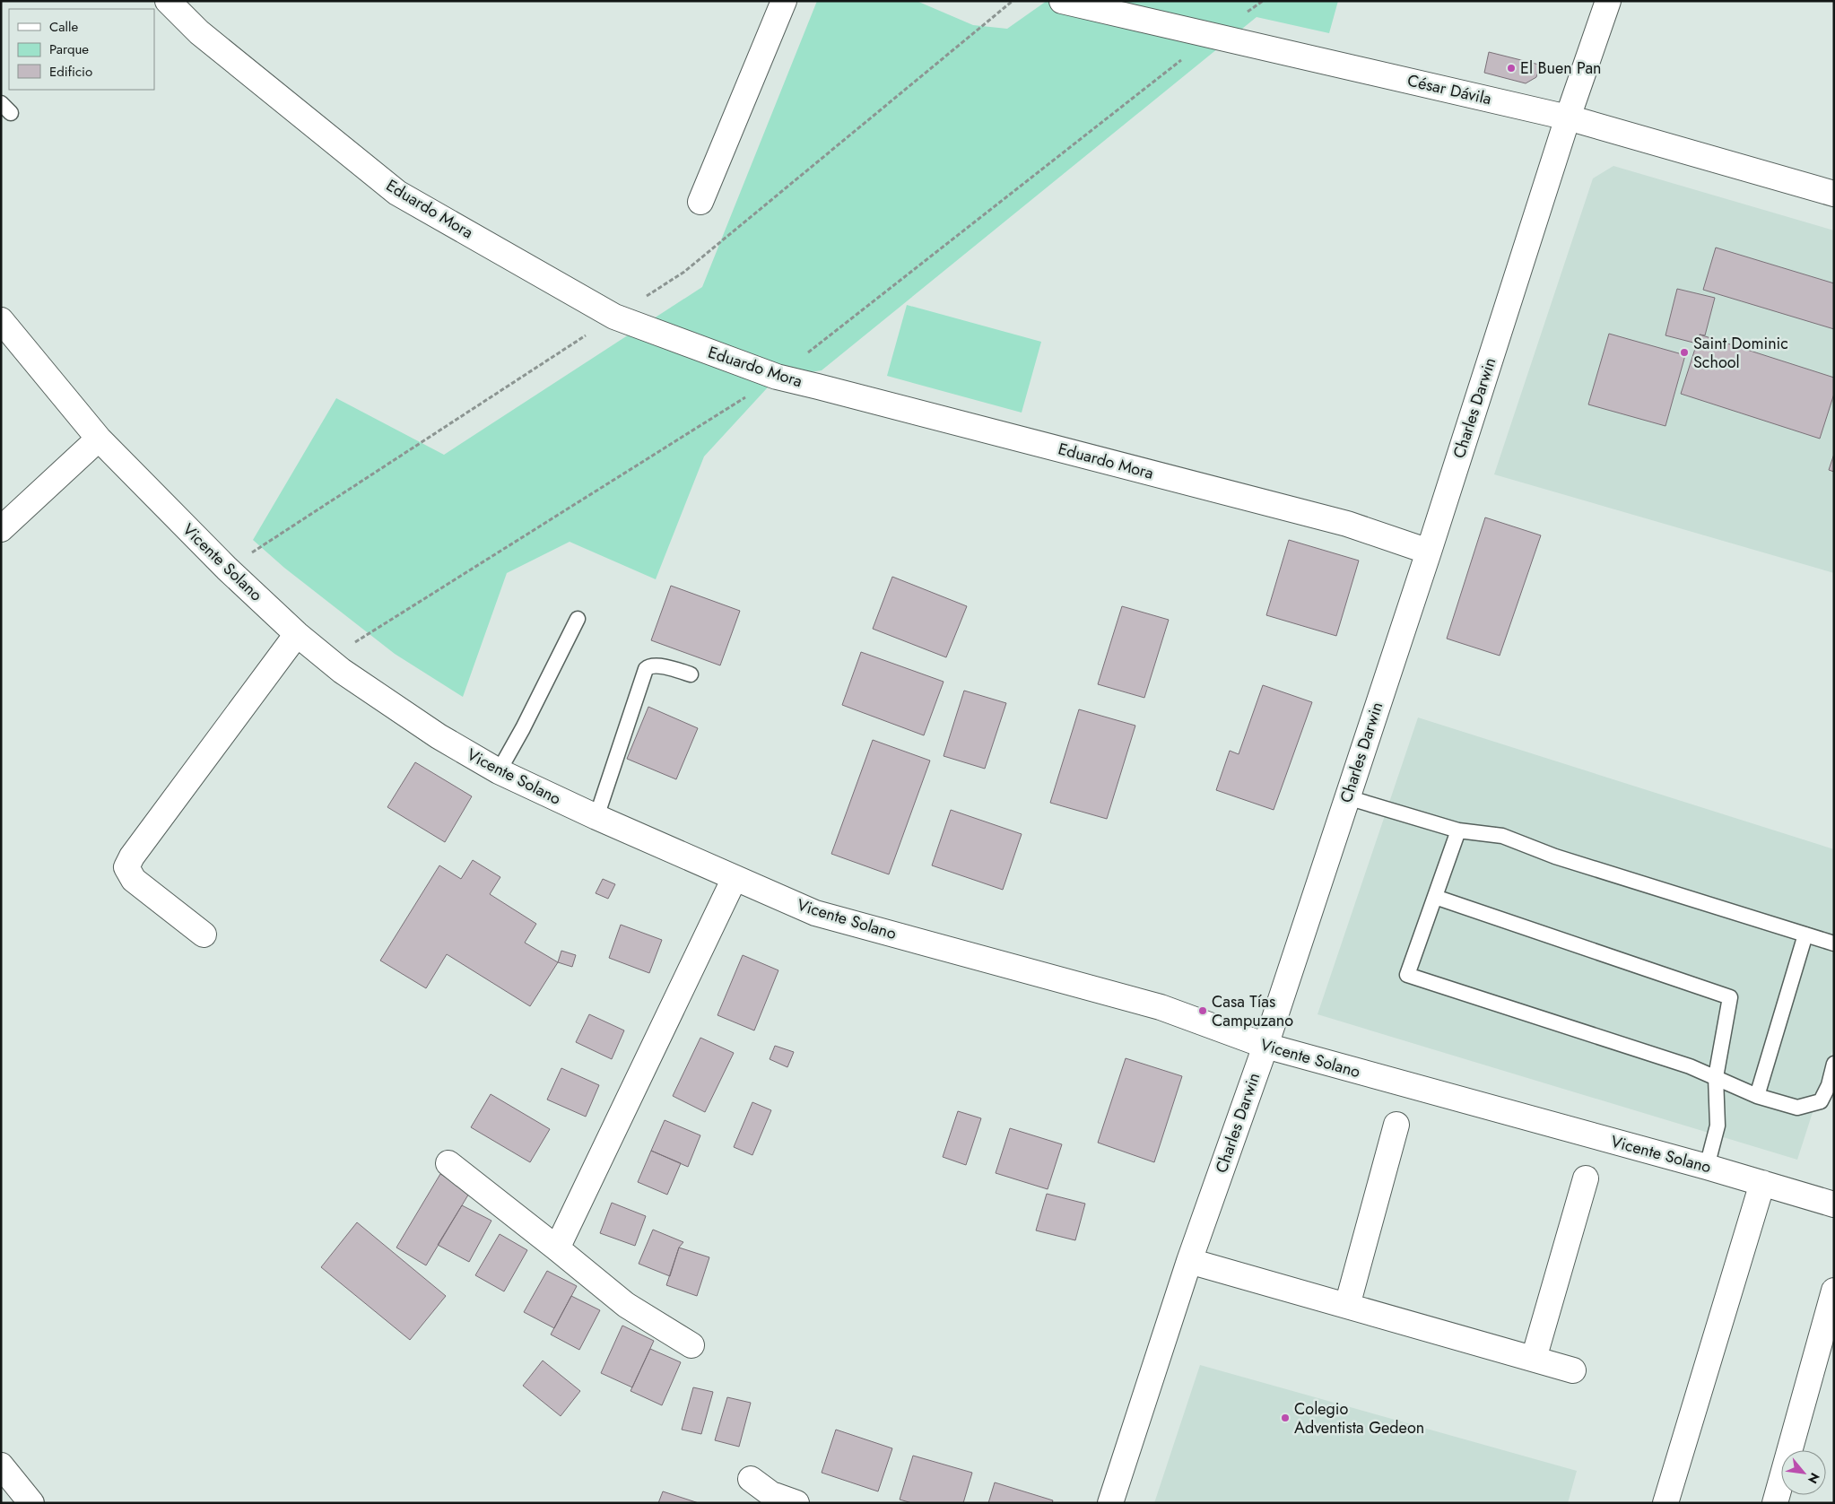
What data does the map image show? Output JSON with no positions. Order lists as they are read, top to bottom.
{
  "streets": {
    "street": [
      "César Dávila",
      "Eduardo Mora",
      "Charles Darwin",
      "Vicente Solano"
    ]
  },
  "crossings": [
    ["César Dávila", "Charles Darwin"],
    ["Eduardo Mora", "Charles Darwin"],
    ["Charles Darwin", "Vicente Solano"]
  ],
  "places": [
    "El Buen Pan",
    "Saint Dominic School",
    "Casa Tías Campuzano",
    "Colegio Adventista Gedeon"
  ],
  "legend": ["Calle", "Parque", "Edificio"],
  "north": "bottom right"
}
